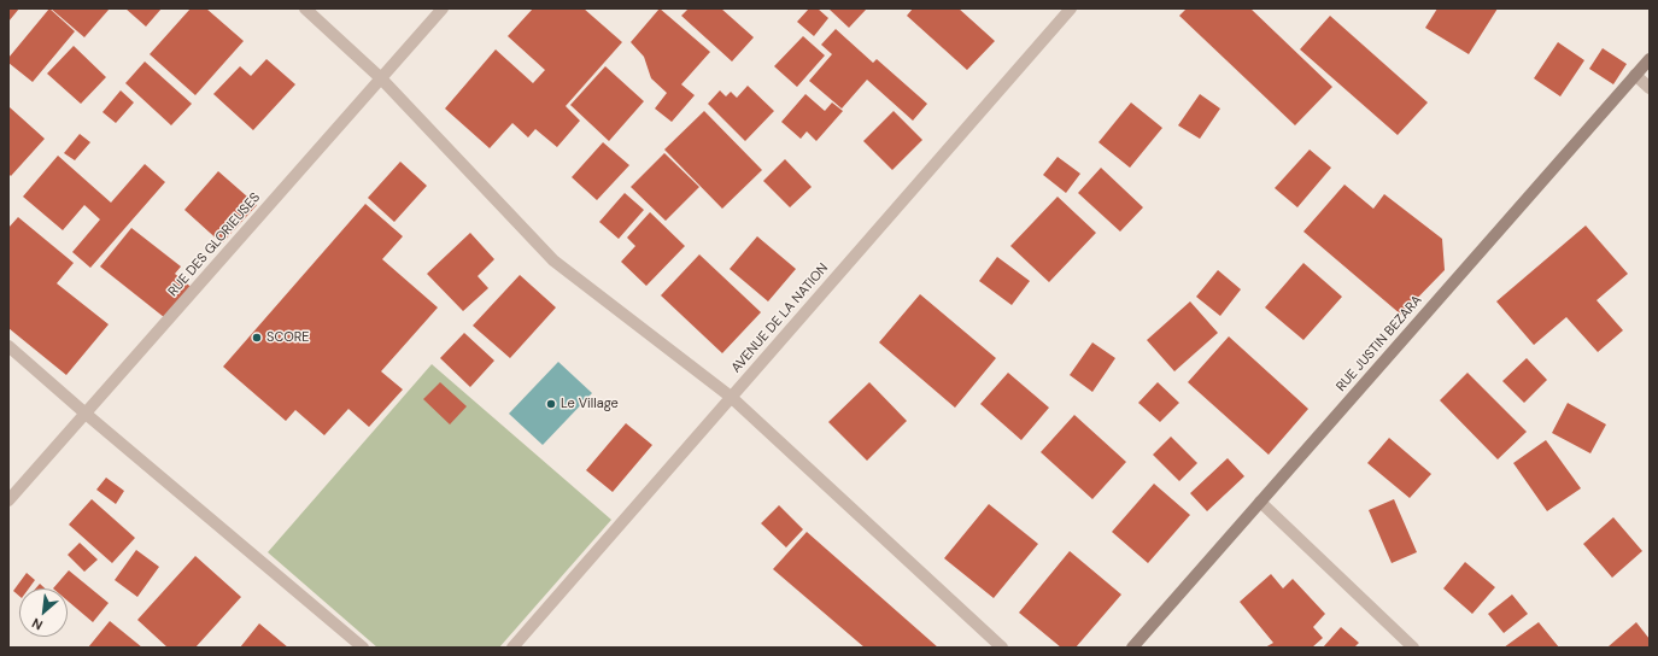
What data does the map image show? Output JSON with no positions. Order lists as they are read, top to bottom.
{
  "streets": {
    "main road": ["RUE JUSTIN BEZARA"],
    "street": ["RUE DES GLORIEUSES", "AVENUE DE LA NATION"]
  },
  "places": ["SCORE", "Le Village"],
  "north": "bottom left"
}
